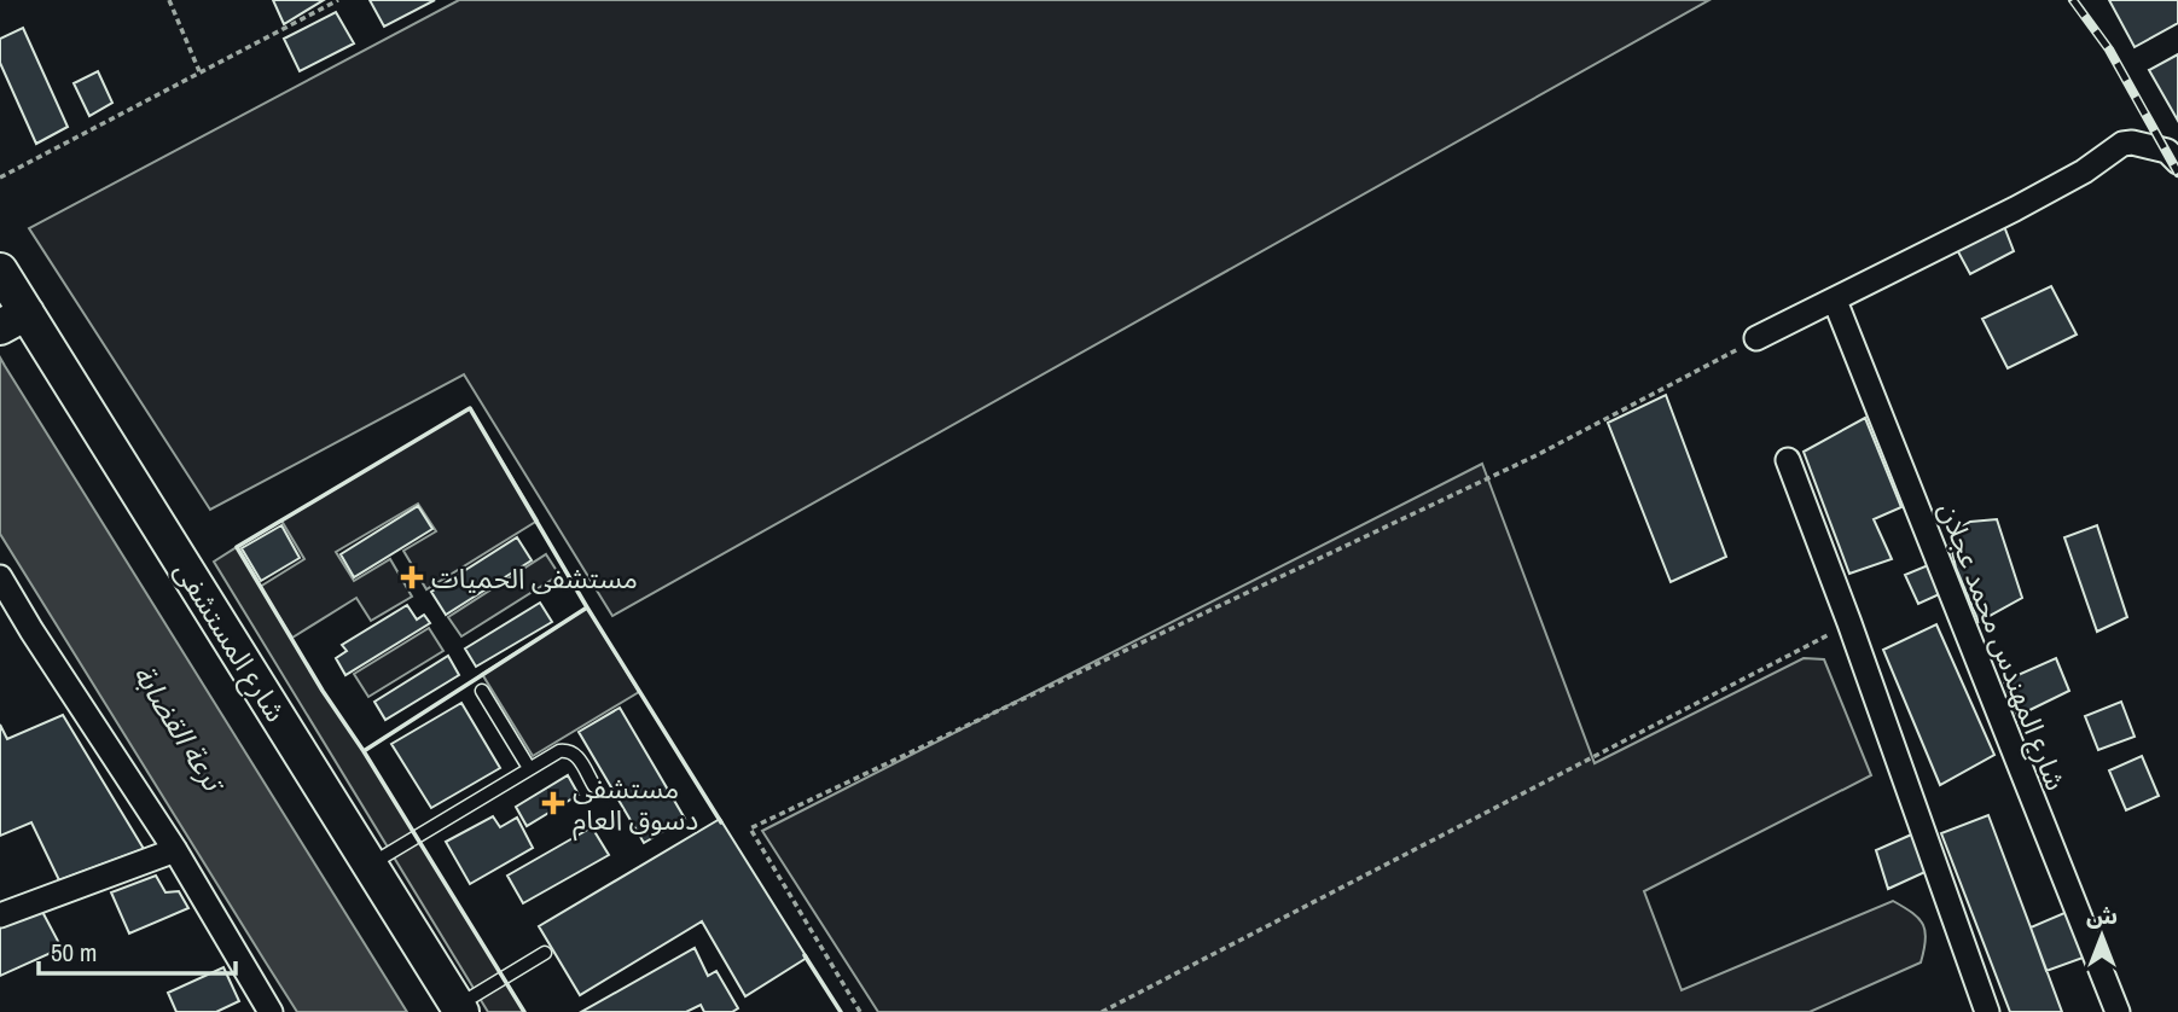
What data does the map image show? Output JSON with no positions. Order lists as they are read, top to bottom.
{
  "streets": {
    "main road": ["شارع المستشفى"],
    "street": ["شارع المهندس محمد عجلان"]
  },
  "water": ["ترعة القضابة"],
  "places": {
    "health": ["مستشفى الحميات", "مستشفى دسوق العام"]
  },
  "scale_bar": "50 m",
  "north": "top"
}
